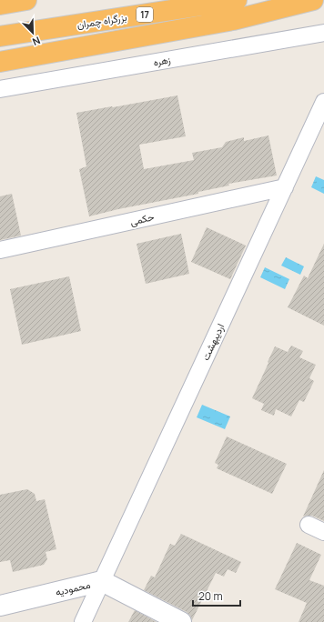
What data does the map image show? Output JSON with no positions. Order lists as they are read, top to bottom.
{
  "streets": {
    "highway": ["17", "بزرگراه چمران"],
    "street": [
      "زهره",
      "حکمی",
      "اردیبهشت",
      "محمودیه"
    ]
  },
  "crossings": [
    ["حکمی", "اردیبهشت"],
    ["اردیبهشت", "محمودیه"]
  ],
  "scale_bar": "20 m",
  "north": "bottom right"
}
